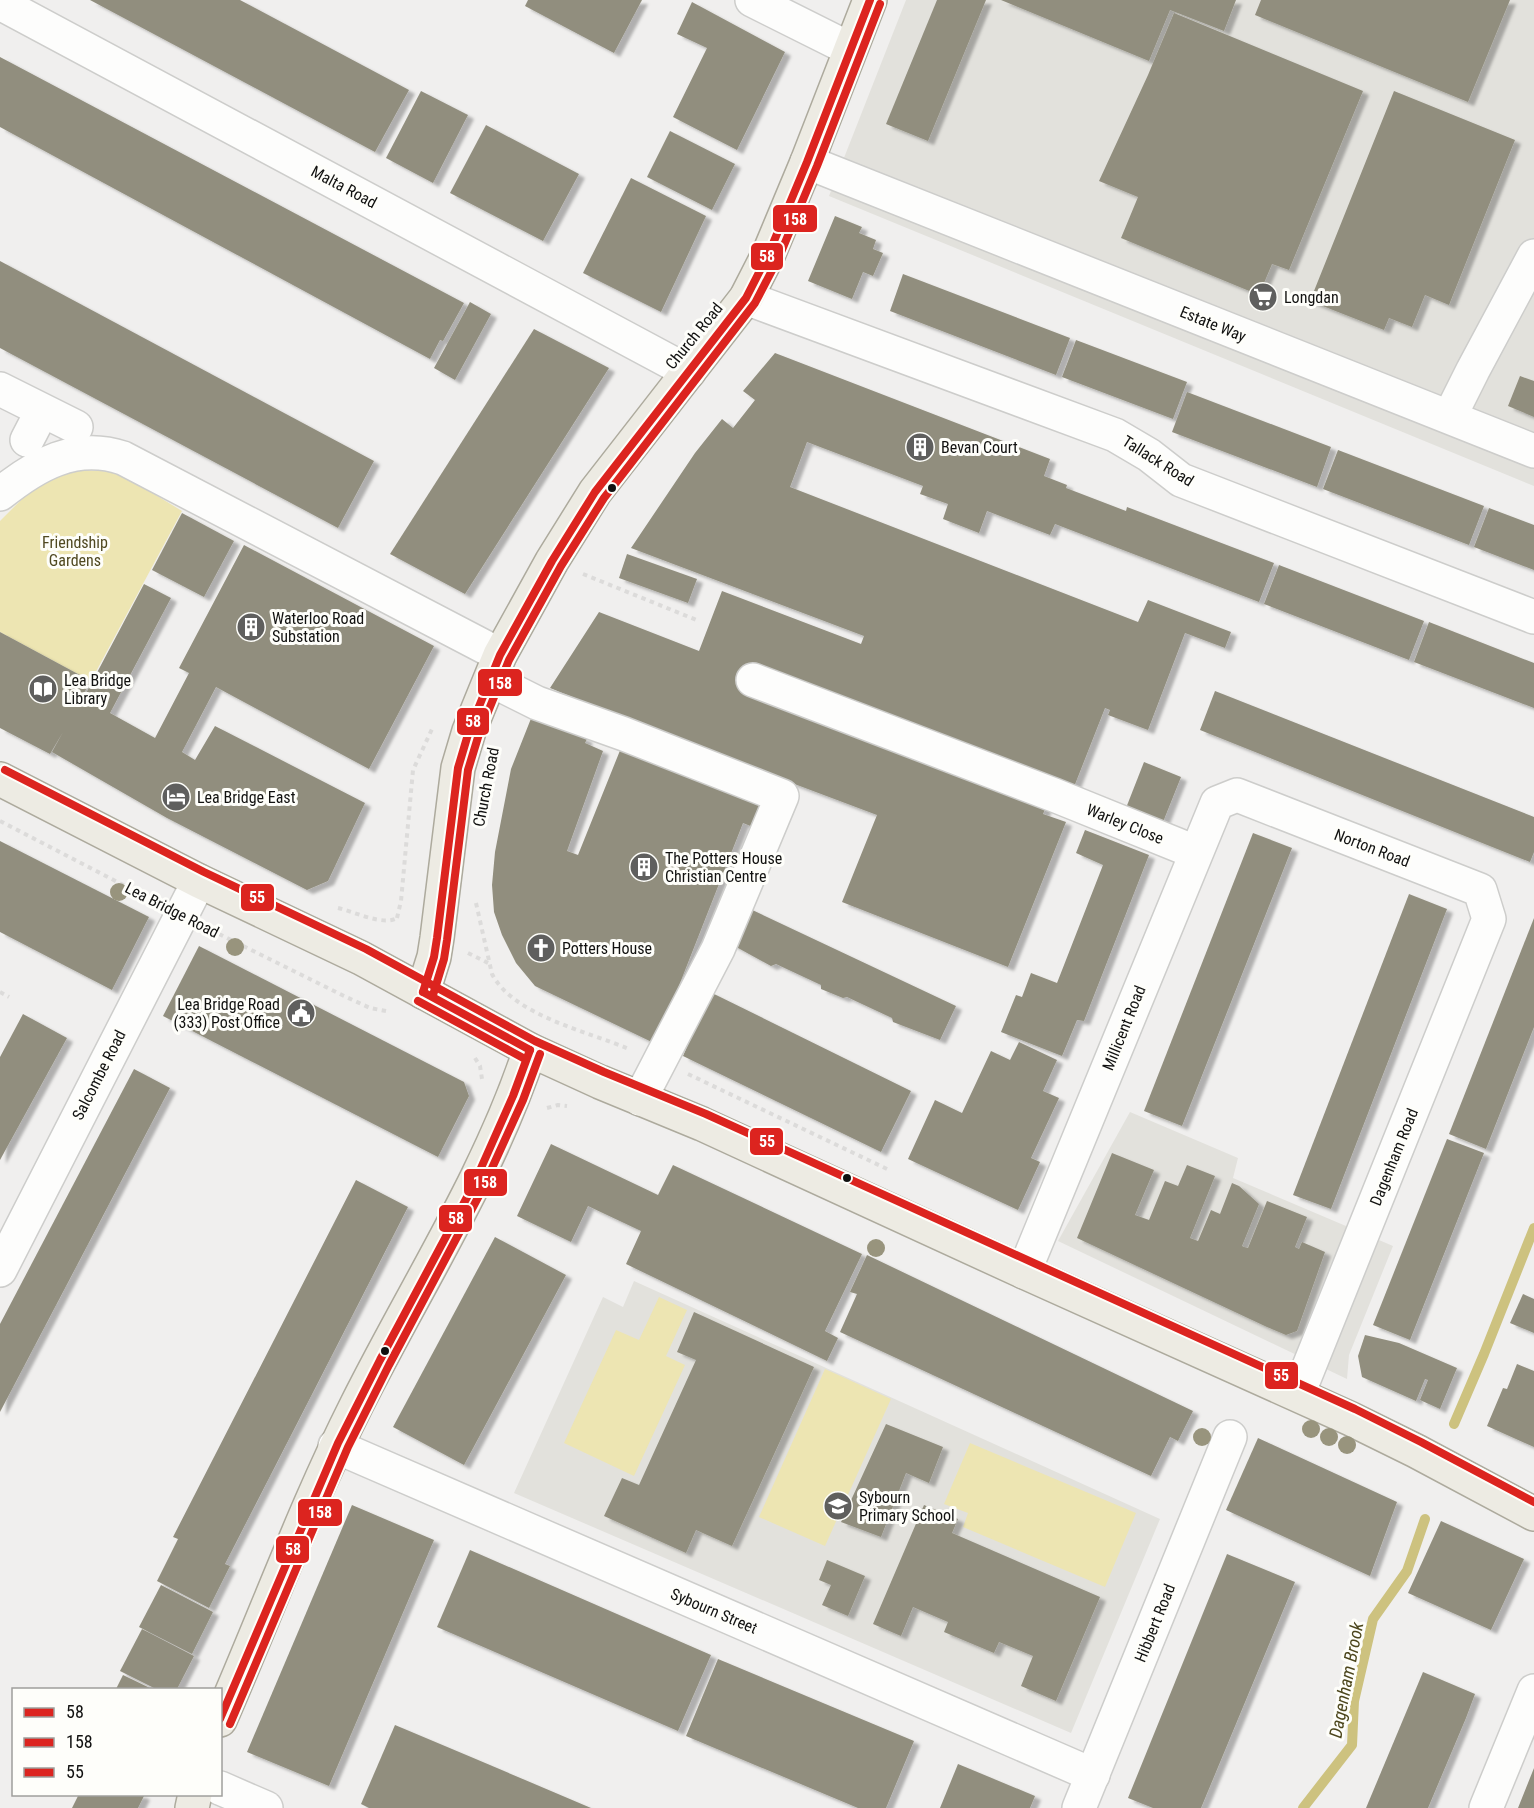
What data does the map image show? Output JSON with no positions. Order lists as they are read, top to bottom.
{
  "streets": {
    "main road": ["Church Road"],
    "street": [
      "Malta Road",
      "Estate Way",
      "Tallack Road",
      "Warley Close",
      "Norton Road",
      "Millicent Road",
      "Salcombe Road",
      "Dagenham Road",
      "Sybourn Street",
      "Hibbert Road"
    ],
    "path": ["Lea Bridge Road"]
  },
  "crossings": [
    ["Malta Road", "Church Road"],
    ["Estate Way", "Church Road"],
    ["Church Road", "Tallack Road"],
    ["Warley Close", "Millicent Road"],
    ["Norton Road", "Millicent Road"],
    ["Norton Road", "Dagenham Road"],
    ["Lea Bridge Road", "Salcombe Road"],
    ["Sybourn Street", "Hibbert Road"]
  ],
  "water": ["Dagenham Brook"],
  "parks": ["Friendship Gardens"],
  "places": {
    "supermarket": ["Longdan"],
    "building": ["Bevan Court", "Waterloo Road Substation", "The Potters House Christian Centre"],
    "library": ["Lea Bridge Library"],
    "hotel": ["Lea Bridge East"],
    "church": ["Potters House"],
    "public building": ["Lea Bridge Road (333) Post Office"],
    "school or university": ["Sybourn Primary School"]
  },
  "lines": ["transit line 58", "transit line 158", "transit line 55"],
  "legend": ["58", "158", "55"]
}
